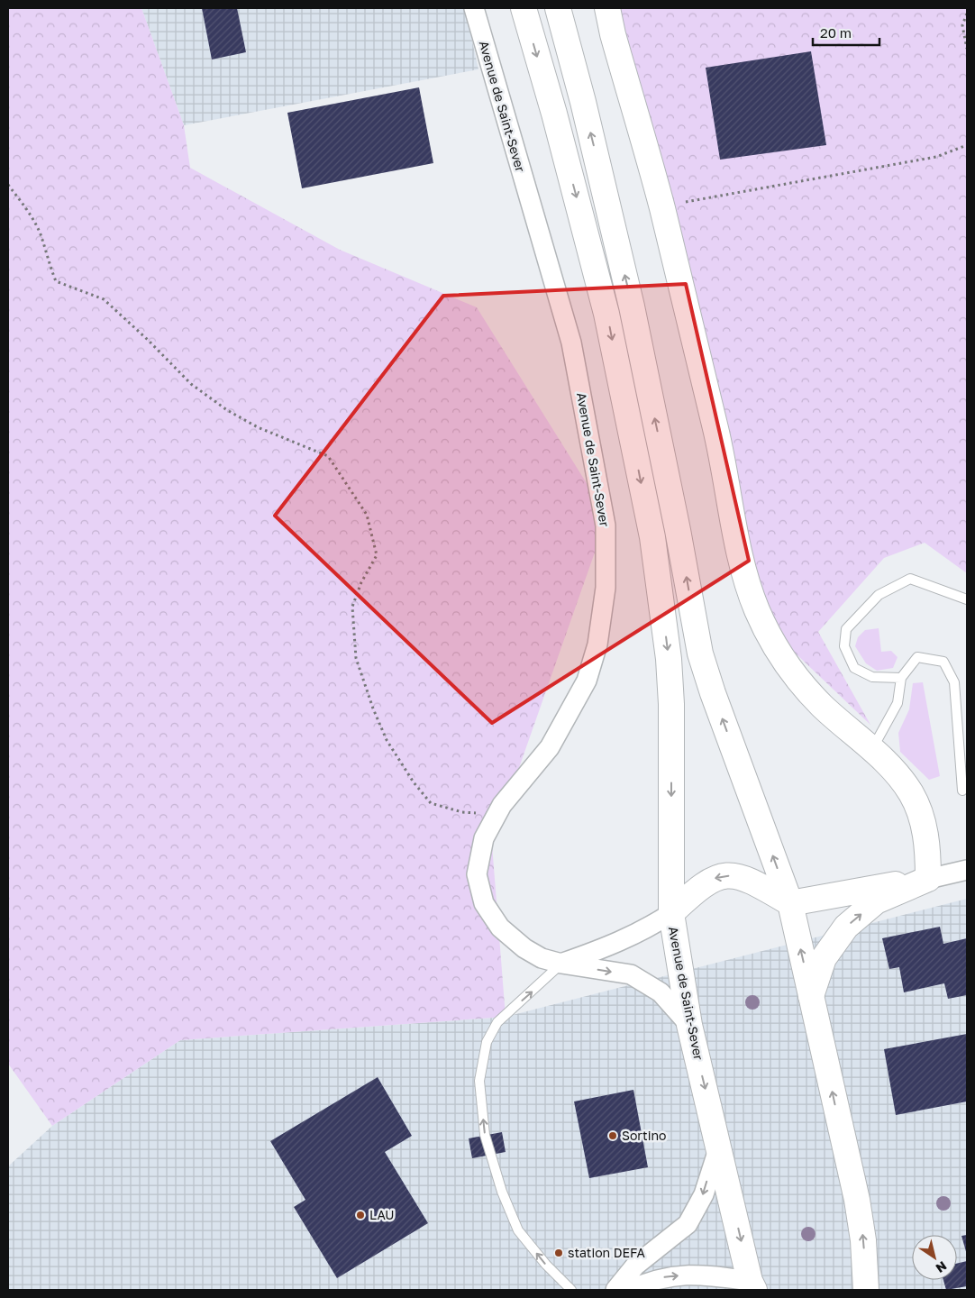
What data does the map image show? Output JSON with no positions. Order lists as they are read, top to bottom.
{
  "streets": {
    "main road": ["Avenue de Saint-Sever"]
  },
  "places": ["Sortino", "LAU", "station DEFA"],
  "scale_bar": "20 m",
  "north": "bottom right"
}
